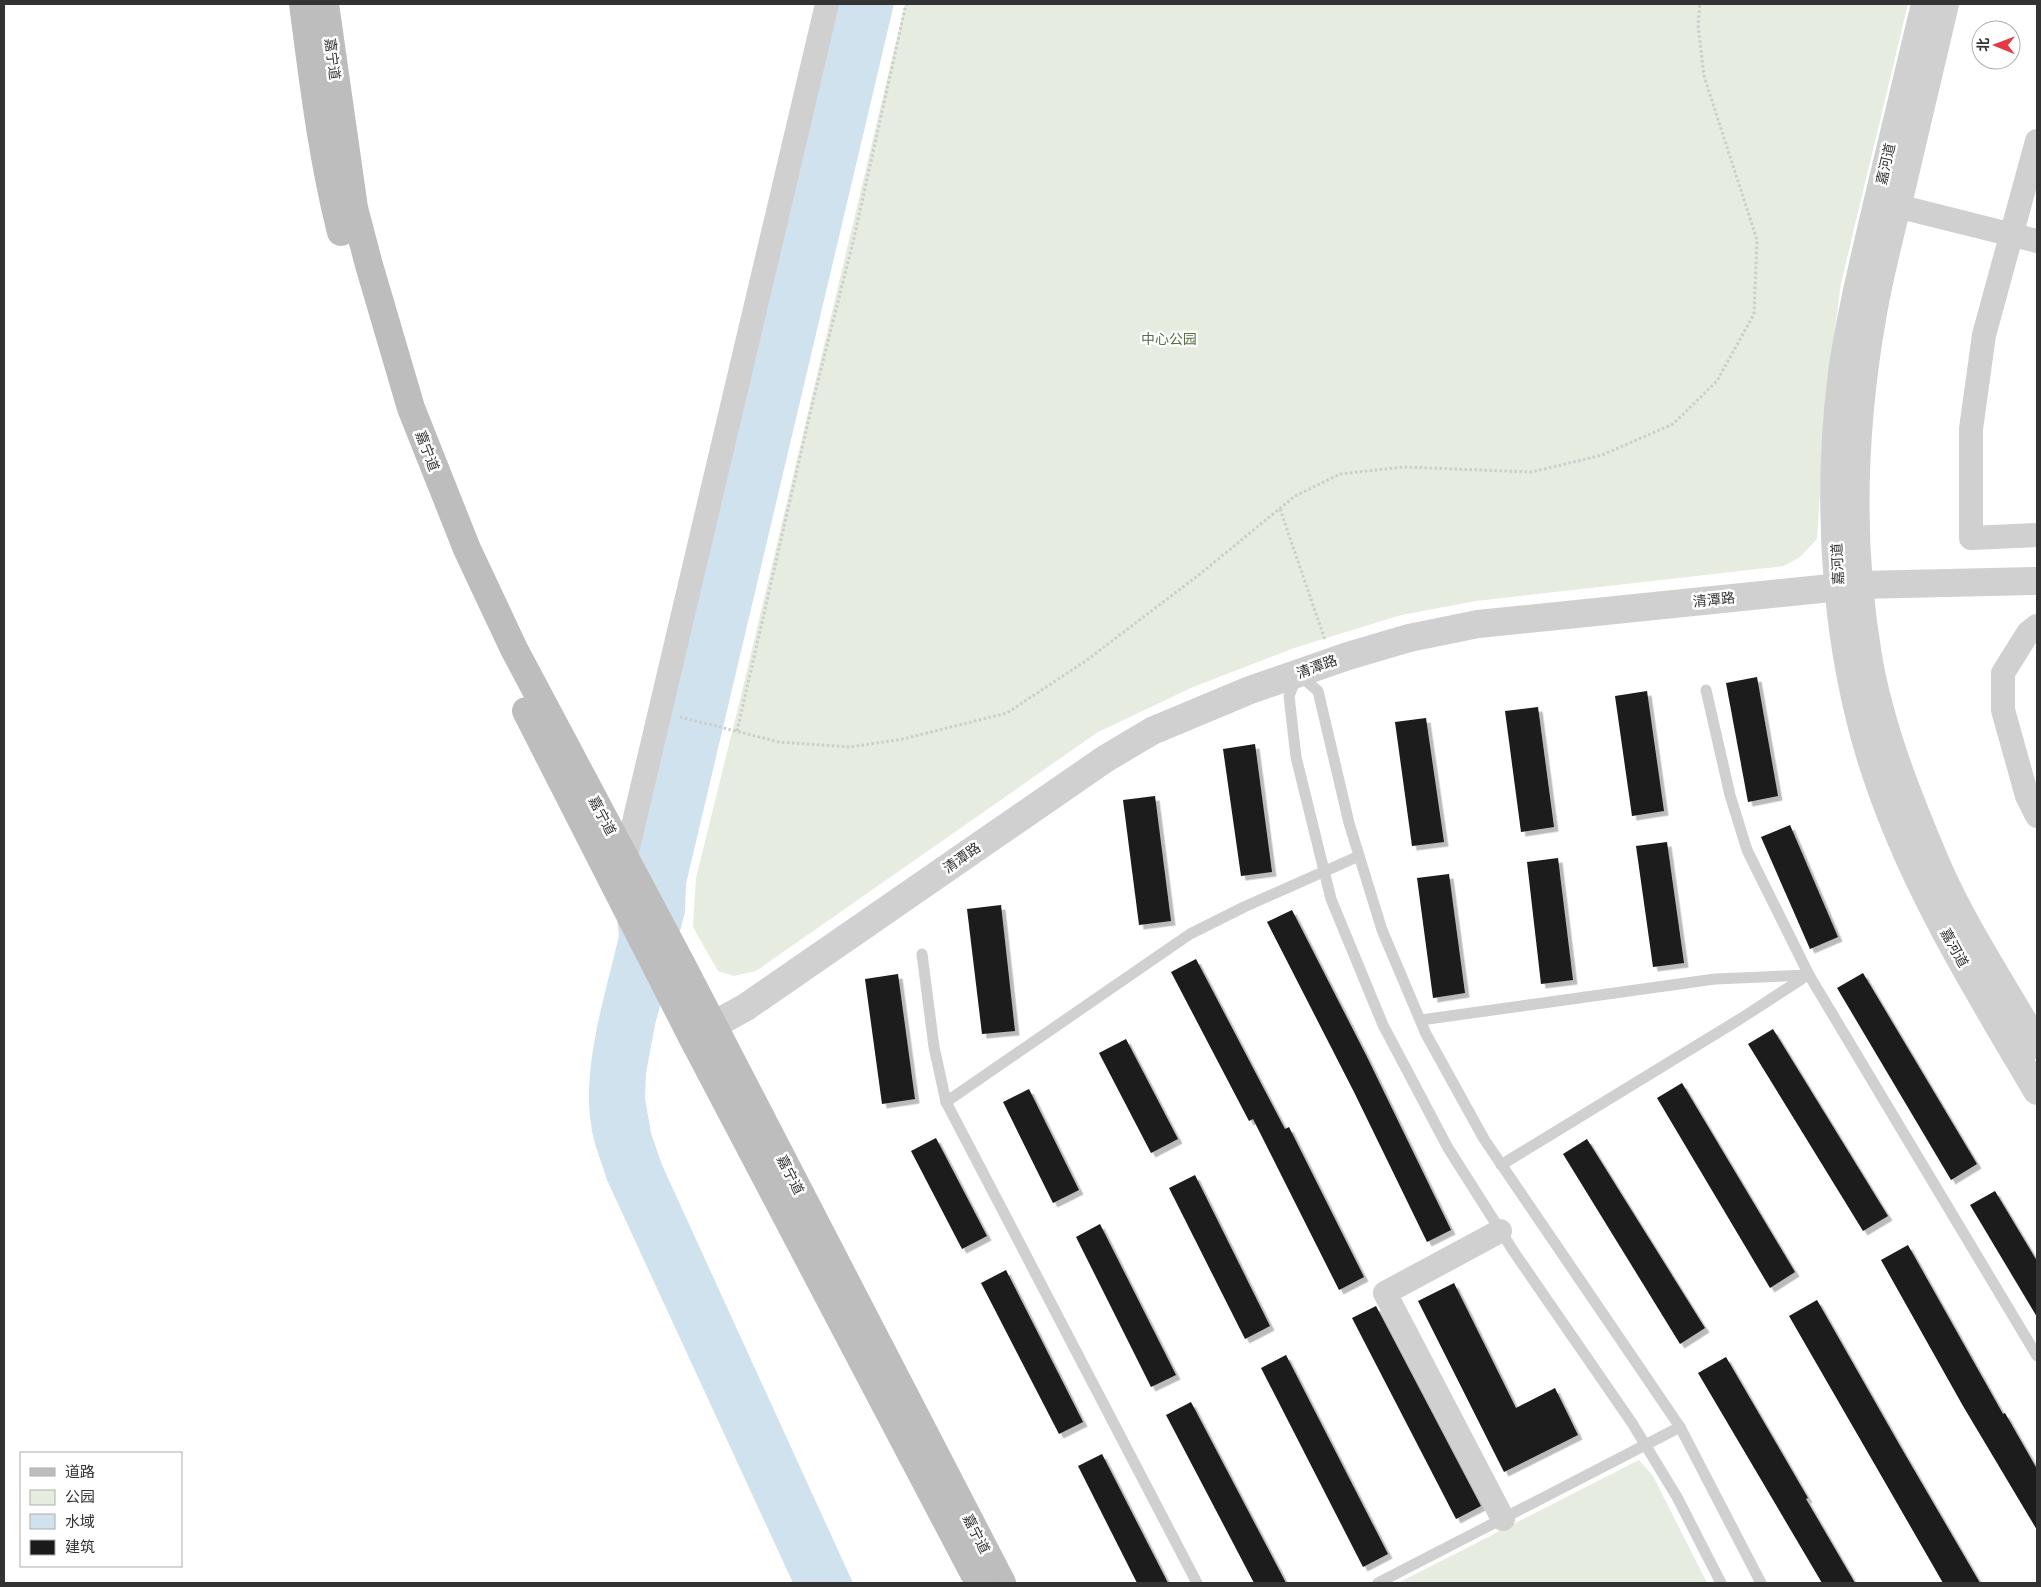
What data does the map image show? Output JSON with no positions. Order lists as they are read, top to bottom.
{
  "streets": {
    "main road": ["嘉宁道"],
    "street": ["嘉河道", "清潭路"]
  },
  "crossings": [
    ["嘉宁道", "清潭路"],
    ["嘉河道", "清潭路"]
  ],
  "parks": ["中心公园"],
  "legend": [
    "道路",
    "公园",
    "水域",
    "建筑"
  ],
  "north": "left"
}
